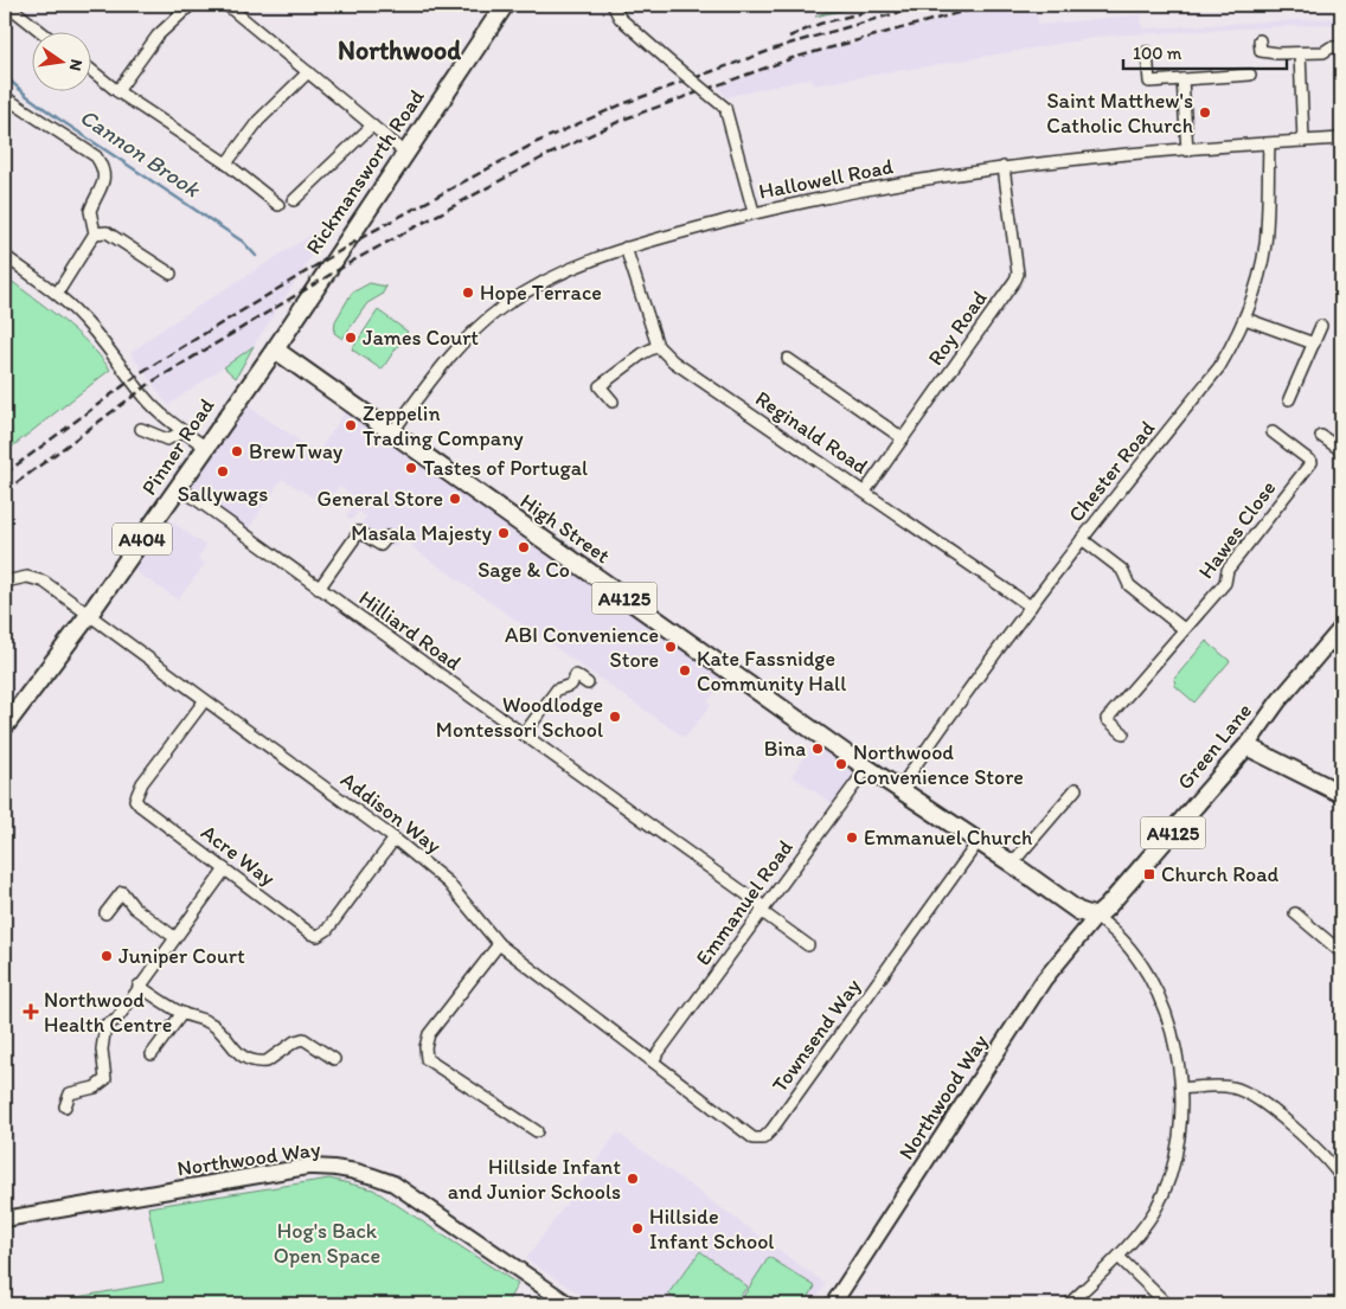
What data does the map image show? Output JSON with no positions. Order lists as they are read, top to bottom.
{
  "streets": {
    "main road": [
      "Rickmansworth Road",
      "Pinner Road",
      "High Street",
      "A404",
      "A4125",
      "Green Lane"
    ],
    "street": [
      "Hallowell Road",
      "Roy Road",
      "Reginald Road",
      "Chester Road",
      "Hawes Close",
      "Hilliard Road",
      "Addison Way",
      "Acre Way",
      "Emmanuel Road",
      "Townsend Way",
      "Northwood Way"
    ]
  },
  "crossings": [
    ["Rickmansworth Road", "Pinner Road"],
    ["Hallowell Road", "Roy Road"],
    ["Hallowell Road", "Reginald Road"],
    ["Hallowell Road", "Chester Road"],
    ["Hallowell Road", "High Street"],
    ["Roy Road", "Reginald Road"],
    ["Reginald Road", "Chester Road"],
    ["Pinner Road", "High Street"],
    ["Pinner Road", "Hilliard Road"],
    ["Pinner Road", "Addison Way"],
    ["Chester Road", "High Street"],
    ["High Street", "A4125"],
    ["High Street", "Emmanuel Road"],
    ["High Street", "Townsend Way"],
    ["A4125", "Green Lane"],
    ["A4125", "Townsend Way"],
    ["A4125", "Northwood Way"],
    ["Hilliard Road", "Emmanuel Road"],
    ["Green Lane", "Northwood Way"],
    ["Addison Way", "Acre Way"],
    ["Addison Way", "Emmanuel Road"],
    ["Addison Way", "Townsend Way"],
    ["Emmanuel Road", "Townsend Way"]
  ],
  "districts": ["Northwood"],
  "water": ["Cannon Brook"],
  "parks": ["Hog's Back Open Space"],
  "places": {
    "other": [
      "Saint Matthew's Catholic Church",
      "Hope Terrace",
      "James Court",
      "Zeppelin Trading Company",
      "BrewTway",
      "Tastes of Portugal",
      "Sallywags",
      "General Store",
      "Masala Majesty",
      "Sage & Co",
      "ABI Convenience Store",
      "Kate Fassnidge Community Hall",
      "Woodlodge Montessori School",
      "Bina",
      "Northwood Convenience Store",
      "Emmanuel Church",
      "Juniper Court",
      "Hillside Infant and Junior Schools",
      "Hillside Infant School"
    ],
    "transit": ["Church Road"],
    "health": ["Northwood Health Centre"]
  },
  "scale_bar": "100 m",
  "north": "right"
}
